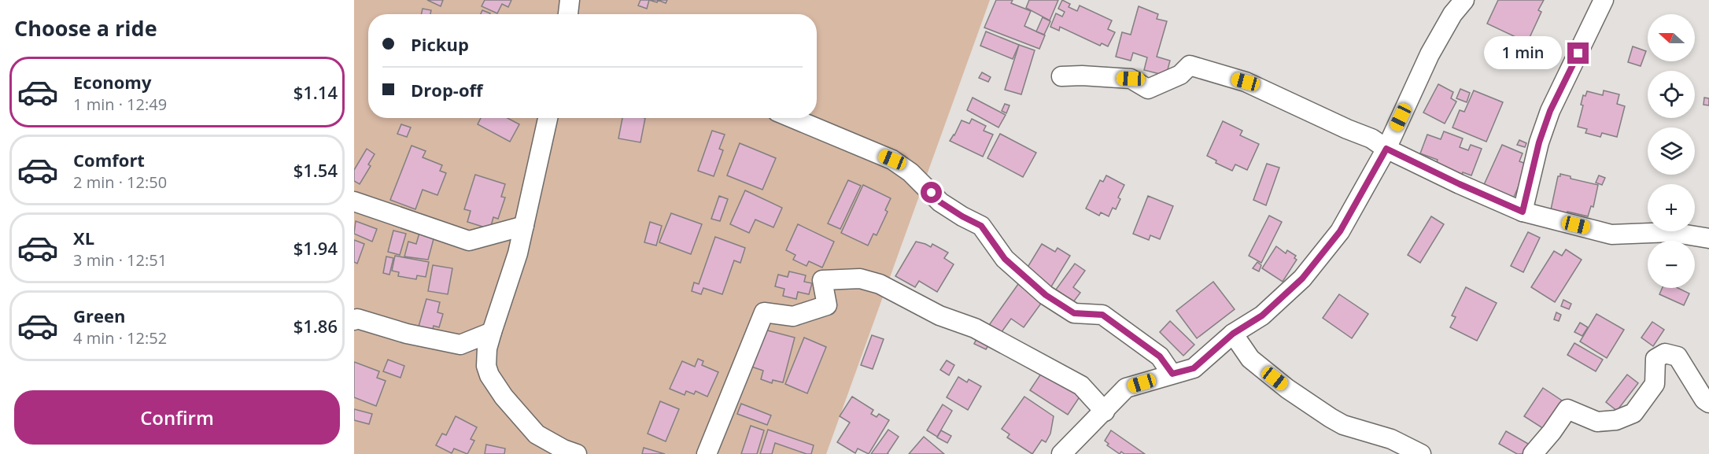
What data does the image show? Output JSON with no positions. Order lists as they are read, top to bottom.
{
  "north": "left",
  "page": {
    "heading": "Choose a ride",
    "map_buttons": ["+", "−"],
    "banner": ["Pickup", "Drop-off"],
    "bubble": "1 min",
    "list": [
      {
        "name": "Economy",
        "note": "1 min · 12:49",
        "value": "$1.14"
      },
      {
        "name": "Comfort",
        "note": "2 min · 12:50",
        "value": "$1.54"
      },
      {
        "name": "XL",
        "note": "3 min · 12:51",
        "value": "$1.94"
      },
      {
        "name": "Green",
        "note": "4 min · 12:52",
        "value": "$1.86"
      }
    ],
    "buttons": "Confirm"
  }
}
